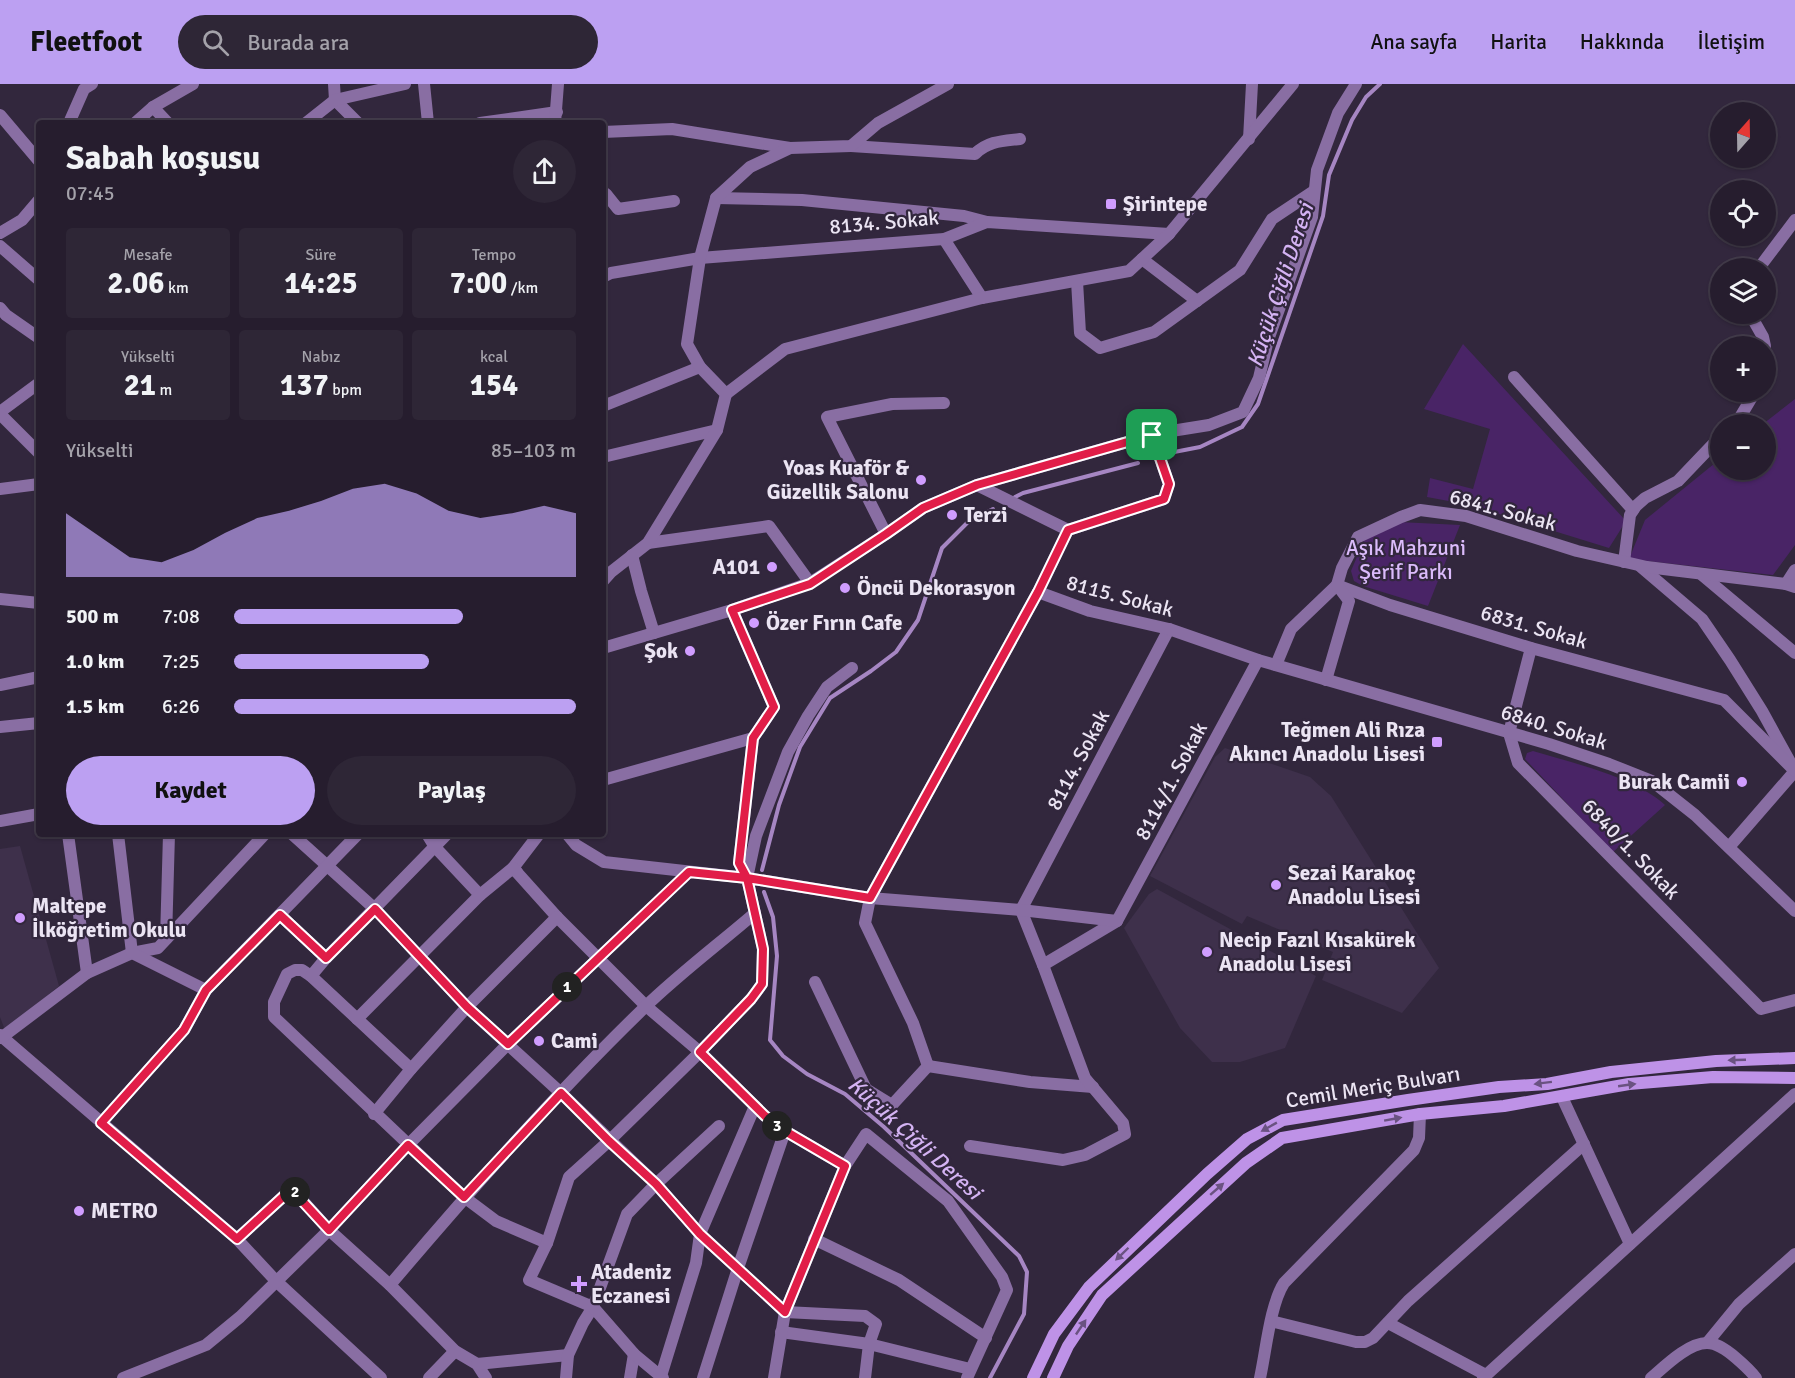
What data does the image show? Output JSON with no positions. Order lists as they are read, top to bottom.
{
  "streets": {
    "main road": ["Cemil Meriç Bulvarı"],
    "street": [
      "8134. Sokak",
      "6841. Sokak",
      "8115. Sokak",
      "6831. Sokak",
      "6840. Sokak",
      "8114. Sokak",
      "8114/1. Sokak",
      "6840/1. Sokak"
    ]
  },
  "crossings": [
    ["6841. Sokak", "6831. Sokak"],
    ["8115. Sokak", "6840. Sokak"],
    ["8115. Sokak", "8114. Sokak"],
    ["8115. Sokak", "8114/1. Sokak"],
    ["6840. Sokak", "8114/1. Sokak"],
    ["6840. Sokak", "6840/1. Sokak"]
  ],
  "water": ["Küçük Çiğli Deresi"],
  "parks": ["Aşık Mahzuni Şerif Parkı"],
  "places": {
    "transit": ["Şirintepe", "Teğmen Ali Rıza Akıncı Anadolu Lisesi"],
    "other": [
      "Yoas Kuaför & Güzellik Salonu",
      "Terzi",
      "A101",
      "Öncü Dekorasyon",
      "Özer Fırın Cafe",
      "Şok",
      "Burak Camii",
      "Sezai Karakoç Anadolu Lisesi",
      "Maltepe İlköğretim Okulu",
      "Necip Fazıl Kısakürek Anadolu Lisesi",
      "Cami",
      "METRO"
    ],
    "health": ["Atadeniz Eczanesi"]
  },
  "north": "top",
  "page": {
    "header": "Fleetfoot",
    "search": "Burada ara",
    "nav": [
      "Ana sayfa",
      "Harita",
      "Hakkında",
      "İletişim"
    ],
    "map_buttons": ["+", "−"],
    "heading": ["Sabah koşusu", "07:45"],
    "stats": [
      ["Mesafe", "2.06 km"],
      ["Süre", "14:25"],
      ["Tempo", "7:00 /km"],
      ["Yükselti", "21 m"],
      ["Nabız", "137 bpm"],
      ["kcal", "154"]
    ],
    "chart": ["Yükselti", "85–103 m"],
    "list": [
      {
        "name": "500 m",
        "note": "7:08"
      },
      {
        "name": "1.0 km",
        "note": "7:25"
      },
      {
        "name": "1.5 km",
        "note": "6:26"
      }
    ],
    "buttons": ["Kaydet", "Paylaş"],
    "pins": ["1", "3", "2"]
  }
}
